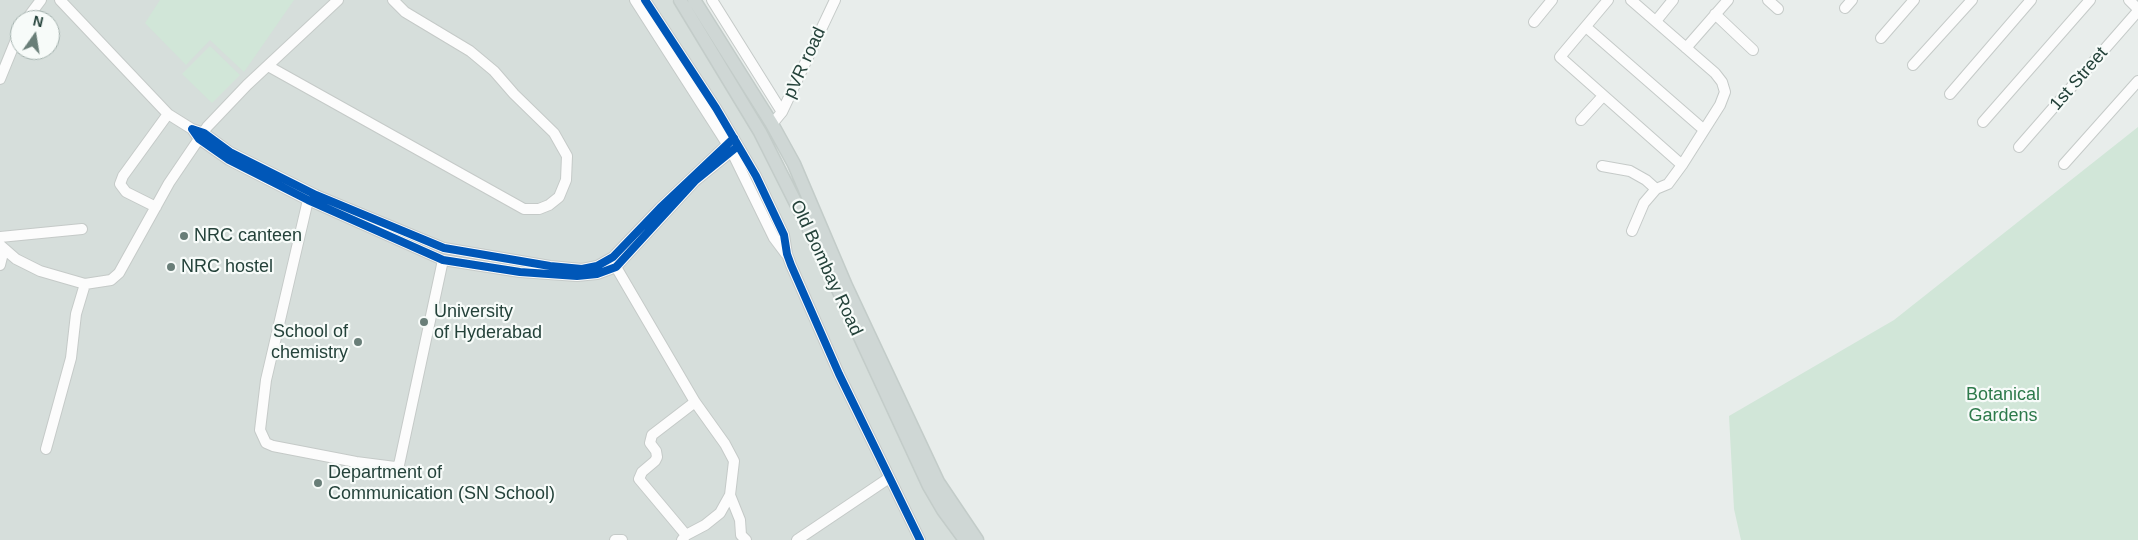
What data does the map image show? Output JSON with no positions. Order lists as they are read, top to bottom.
{
  "streets": {
    "main road": ["Old Bombay Road"],
    "street": ["pVR road", "1st Street"]
  },
  "crossings": [
    ["pVR road", "Old Bombay Road"]
  ],
  "parks": ["Botanical Gardens"],
  "places": [
    "NRC canteen",
    "NRC hostel",
    "University of Hyderabad",
    "School of chemistry",
    "Department of Communication (SN School)"
  ],
  "north": "top"
}
